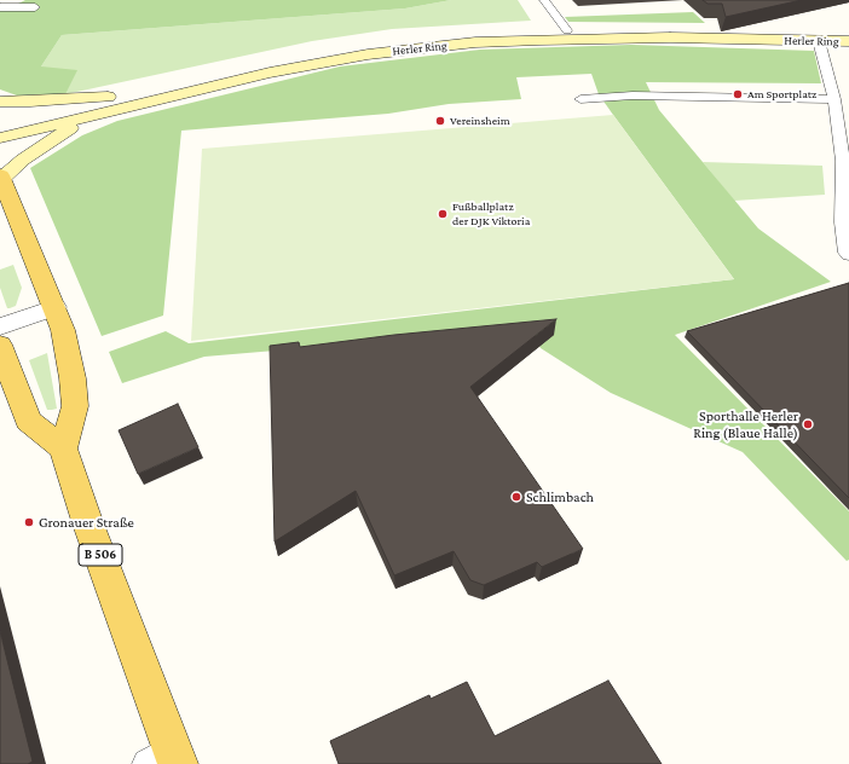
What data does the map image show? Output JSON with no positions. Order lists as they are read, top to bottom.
{
  "streets": {
    "main road": ["Herler Ring", "B 506"]
  },
  "places": [
    "Am Sportplatz",
    "Vereinsheim",
    "Fußballplatz der DJK Viktoria",
    "Sporthalle Herler Ring (Blaue Halle)",
    "Schlimbach",
    "Gronauer Straße"
  ]
}
